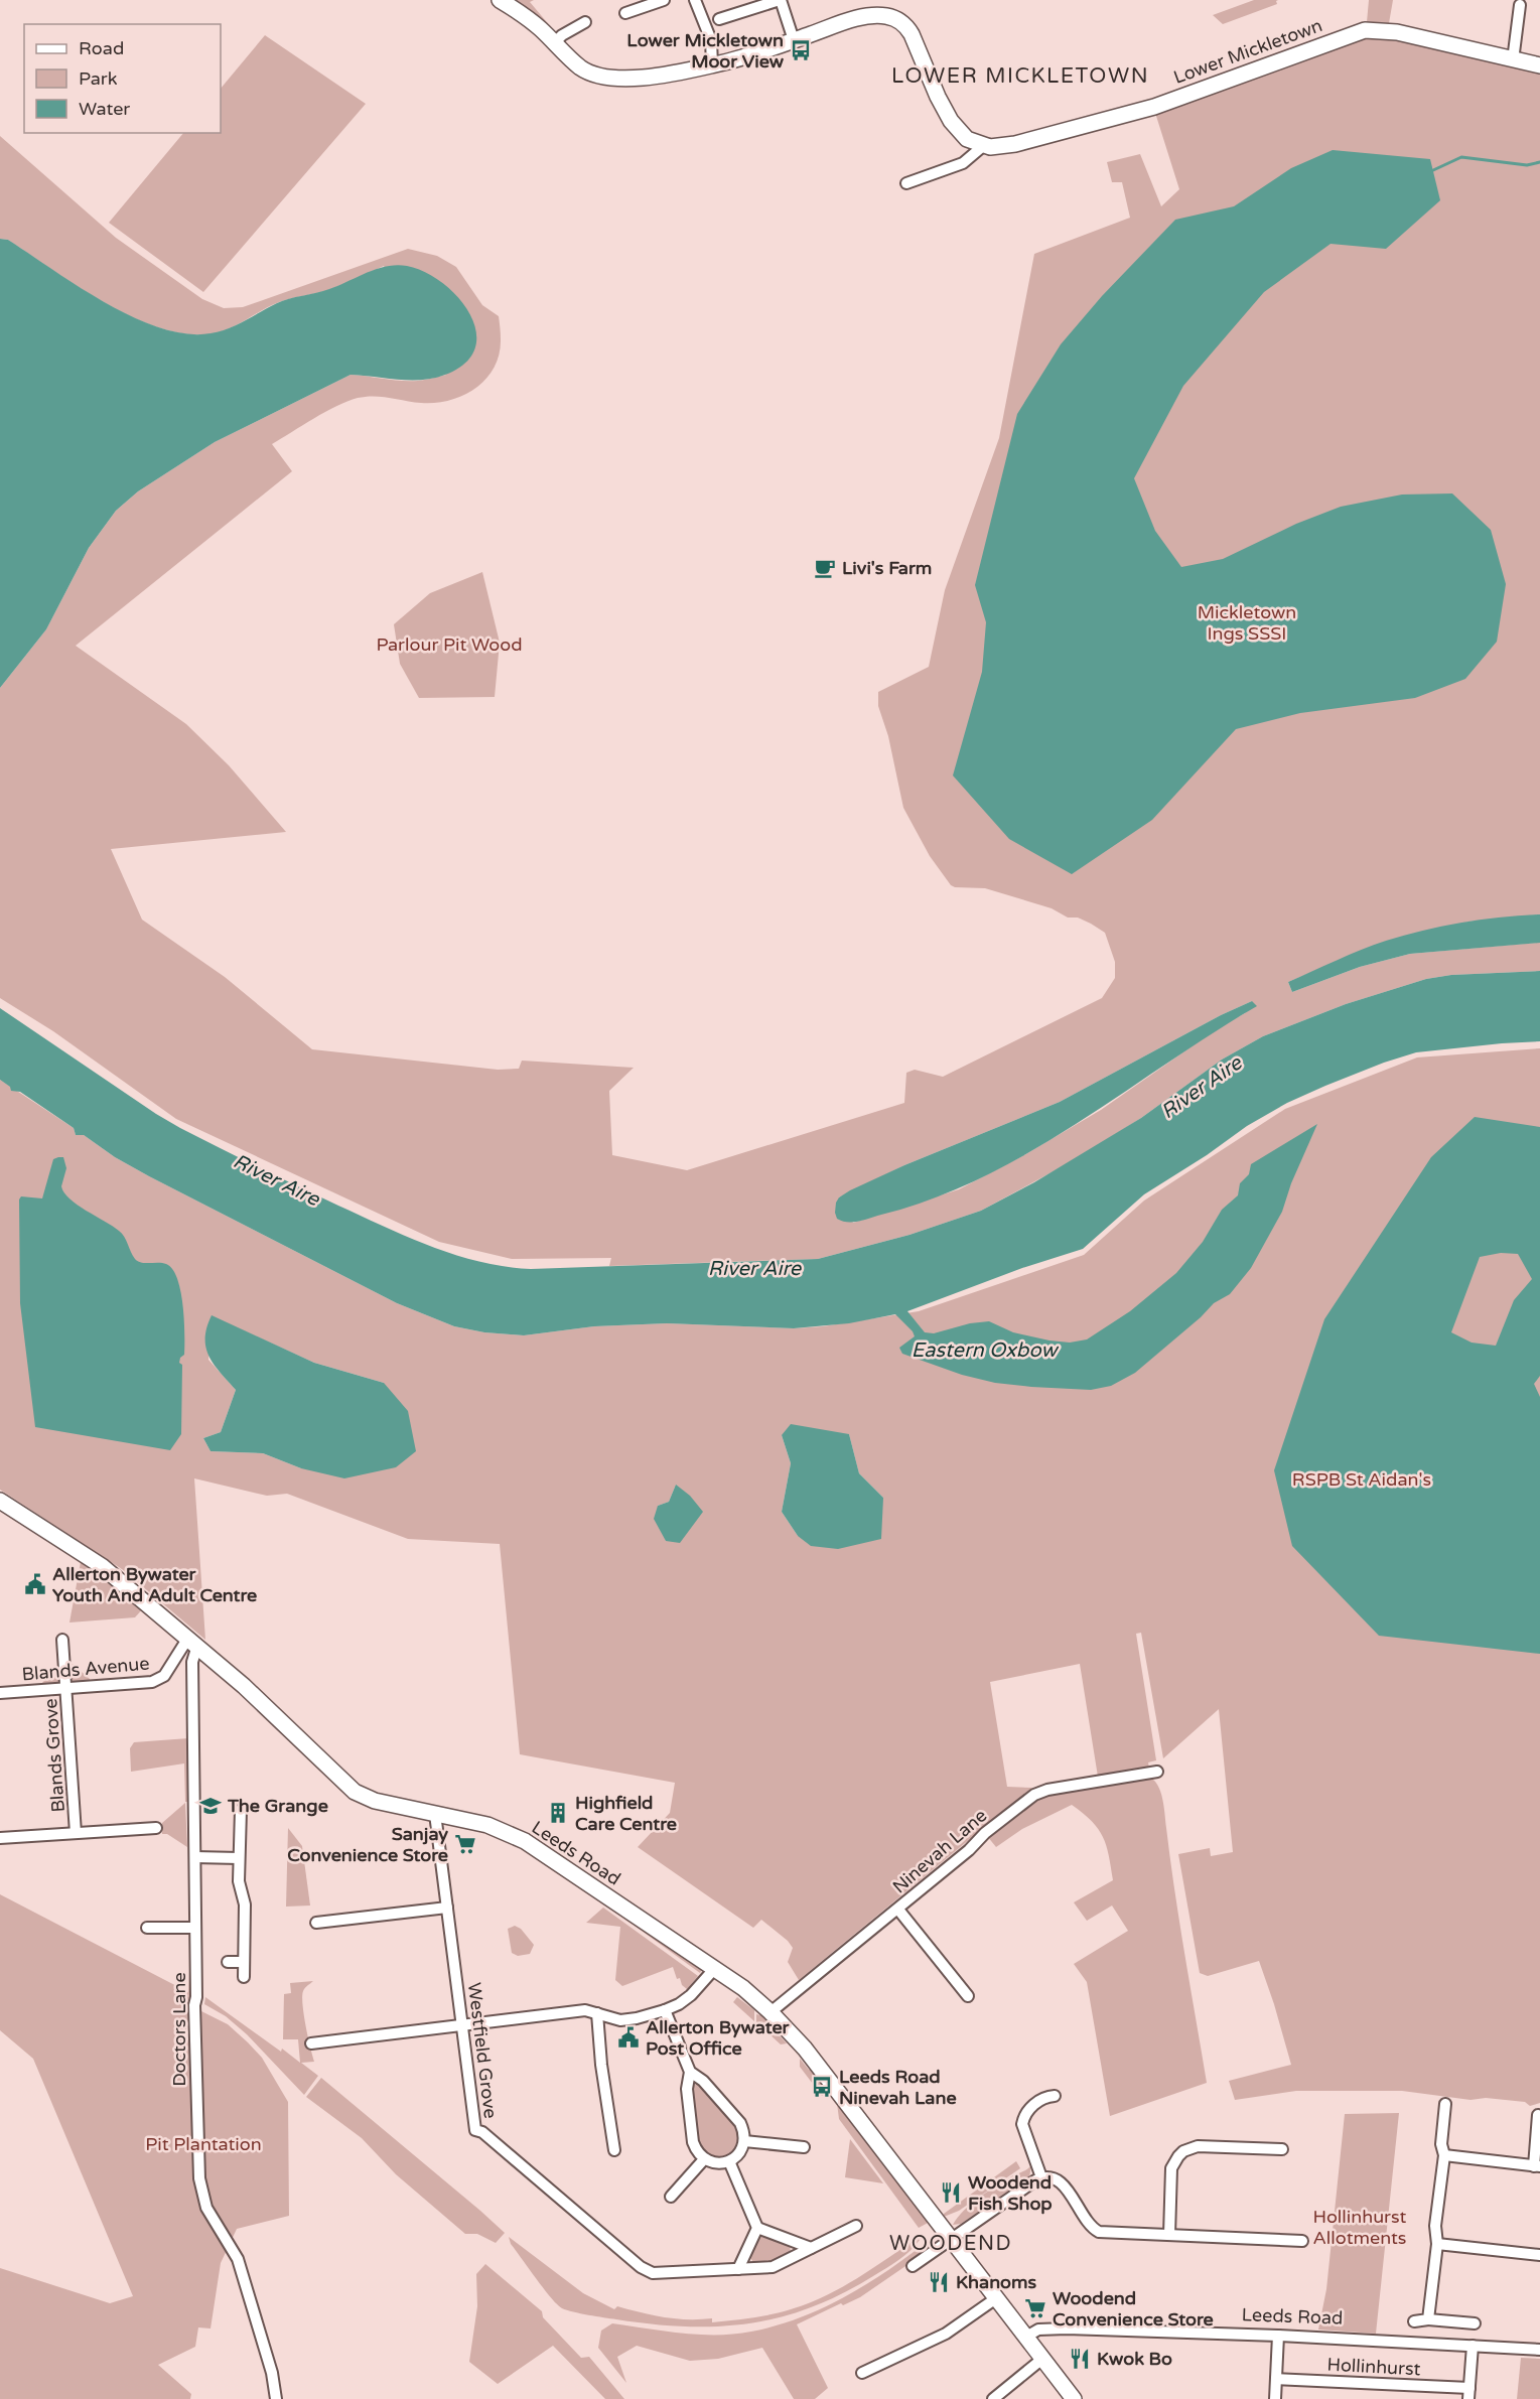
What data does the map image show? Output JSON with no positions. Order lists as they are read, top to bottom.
{
  "streets": {
    "street": [
      "Lower Mickletown",
      "Blands Avenue",
      "Blands Grove",
      "Ninevah Lane",
      "Leeds Road",
      "Doctors Lane",
      "Westfield Grove",
      "Hollinhurst"
    ]
  },
  "crossings": [
    ["Blands Avenue", "Blands Grove"],
    ["Blands Avenue", "Leeds Road"],
    ["Blands Avenue", "Doctors Lane"],
    ["Ninevah Lane", "Leeds Road"],
    ["Leeds Road", "Doctors Lane"],
    ["Leeds Road", "Westfield Grove"],
    ["Leeds Road", "Hollinhurst"]
  ],
  "districts": ["LOWER MICKLETOWN", "WOODEND"],
  "water": ["River Aire", "Eastern Oxbow"],
  "parks": [
    "Mickletown Ings SSSI",
    "Parlour Pit Wood",
    "RSPB St Aidan's",
    "Pit Plantation",
    "Hollinhurst Allotments"
  ],
  "places": {
    "bus stop": ["Lower Mickletown Moor View", "Leeds Road Ninevah Lane"],
    "cafe": ["Livi's Farm"],
    "public building": ["Allerton Bywater Youth And Adult Centre", "Allerton Bywater Post Office"],
    "school or university": ["The Grange"],
    "building": ["Highfield Care Centre"],
    "supermarket": ["Sanjay Convenience Store", "Woodend Convenience Store"],
    "restaurant": ["Woodend Fish Shop", "Khanoms", "Kwok Bo"]
  },
  "legend": ["Road", "Park", "Water"]
}
